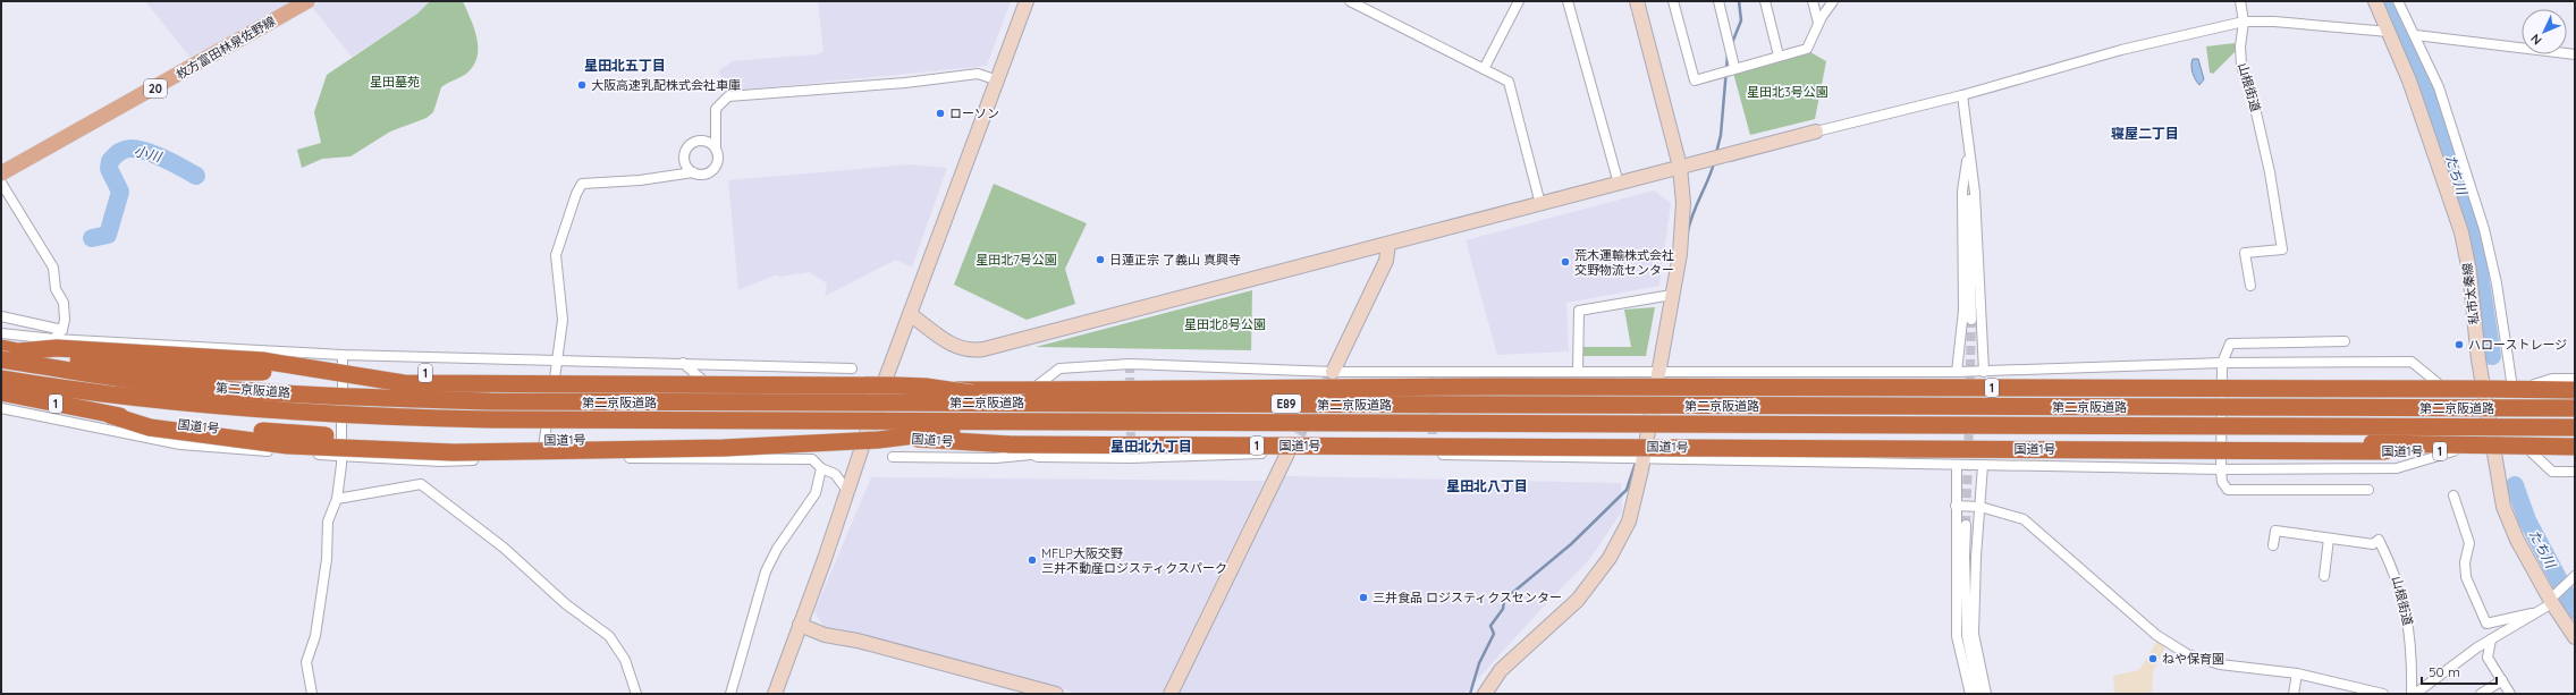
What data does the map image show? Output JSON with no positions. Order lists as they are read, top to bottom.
{
  "streets": {
    "highway": [
      "1",
      "第二京阪道路",
      "E89",
      "国道1号"
    ],
    "main road": ["枚方富田林泉佐野線", "20"],
    "street": ["山根街道", "私市太秦線"]
  },
  "crossings": [
    ["私市太秦線", "1"],
    ["私市太秦線", "国道1号"],
    ["1", "第二京阪道路"]
  ],
  "districts": [
    "星田北五丁目",
    "寝屋二丁目",
    "星田北九丁目",
    "星田北八丁目"
  ],
  "water": ["小川", "たち川"],
  "parks": [
    "星田墓苑",
    "星田北3号公園",
    "星田北7号公園",
    "星田北8号公園"
  ],
  "places": [
    "大阪高速乳配株式会社車庫",
    "ローソン",
    "日蓮正宗 了義山 真興寺",
    "荒木運輸株式会社 交野物流センター",
    "ハローストレージ",
    "MFLP大阪交野 三井不動産ロジスティクスパーク",
    "三井食品 ロジスティクスセンター",
    "ねや保育園"
  ],
  "scale_bar": "50 m",
  "north": "bottom left"
}
